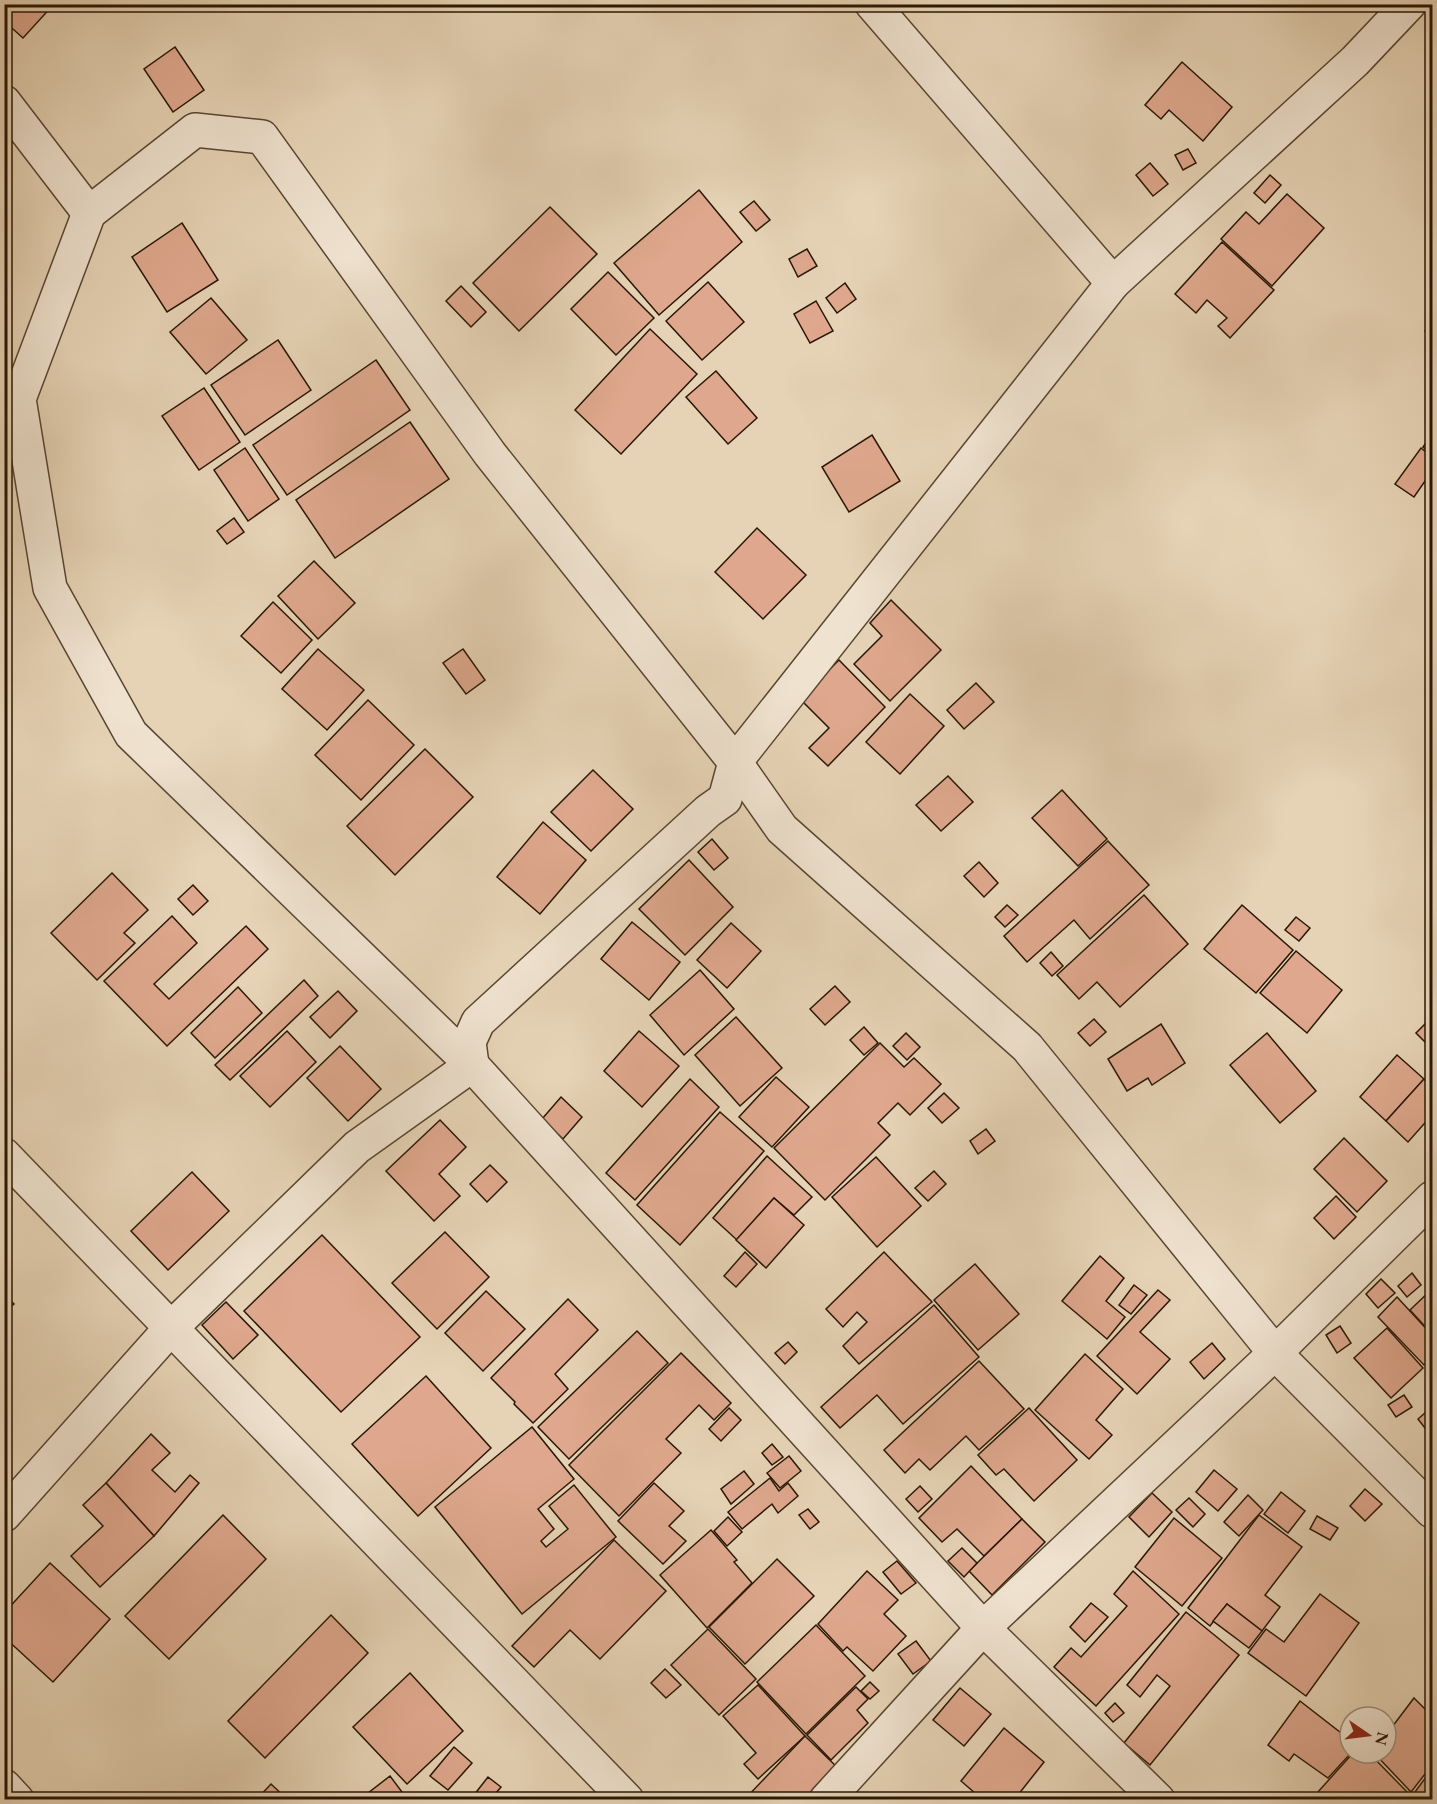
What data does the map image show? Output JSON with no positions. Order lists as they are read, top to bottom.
{
  "north": "right"
}
